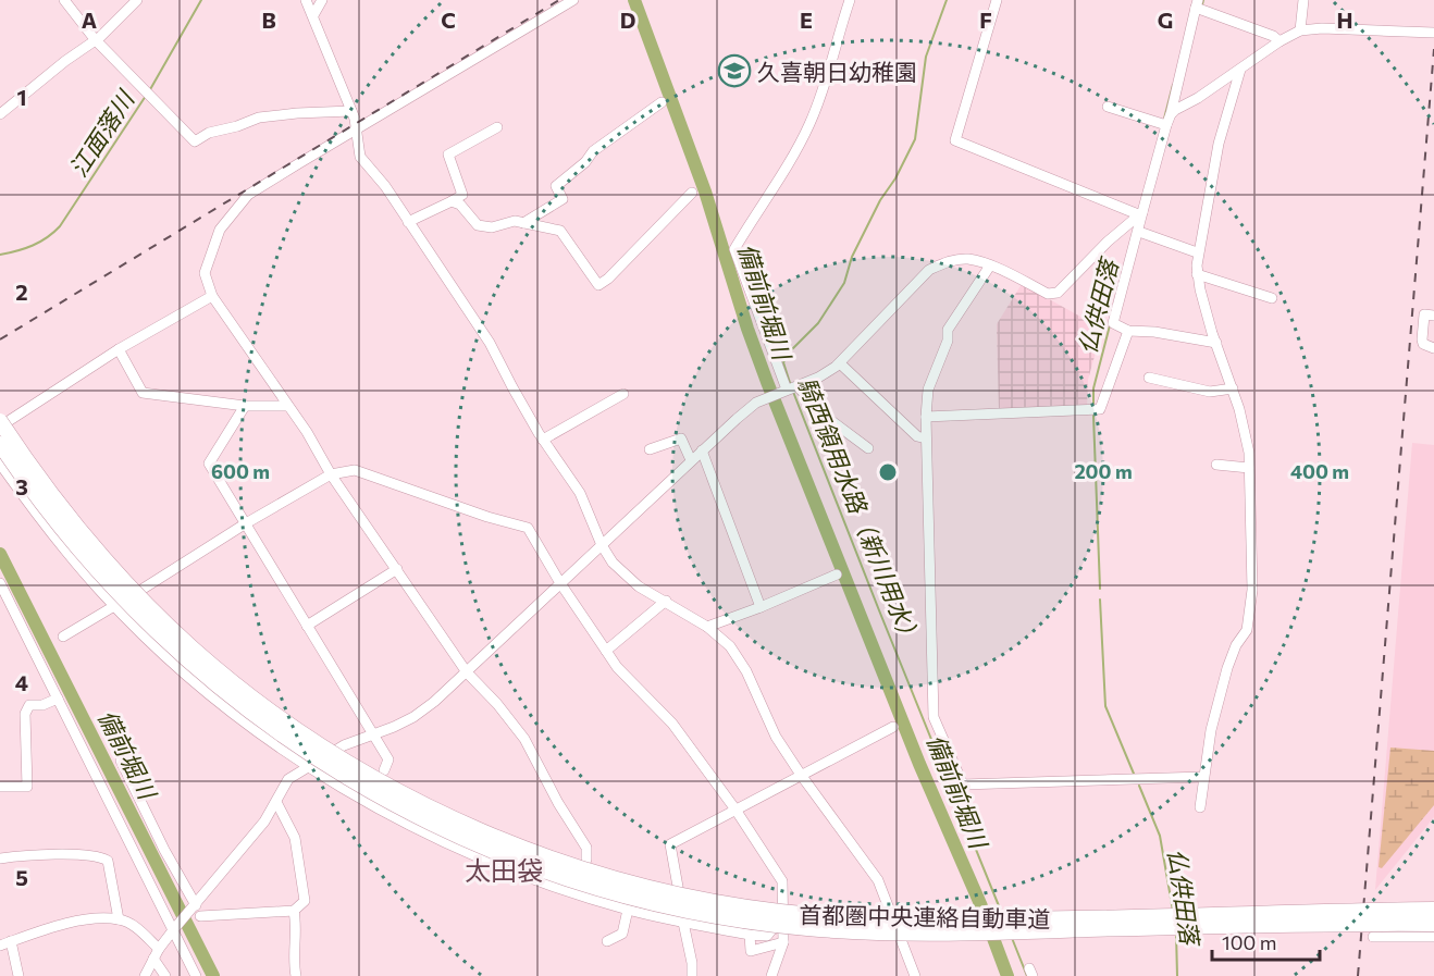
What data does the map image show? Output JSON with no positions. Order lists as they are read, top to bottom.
{
  "streets": {
    "highway": ["首都圏中央連絡自動車道"]
  },
  "districts": ["太田袋"],
  "water": [
    "江面落川",
    "備前前堀川",
    "仏供田落",
    "騎西領用水路（新川用水）",
    "備前堀川"
  ],
  "places": {
    "school or university": ["久喜朝日幼稚園"]
  },
  "scale_bar": "100 m",
  "grid": {
    "columns": [
      "A",
      "B",
      "C",
      "D",
      "E",
      "F",
      "G",
      "H"
    ],
    "rows": [
      "1",
      "2",
      "3",
      "4",
      "5"
    ]
  },
  "rings": ["200 m", "400 m", "600 m"]
}
